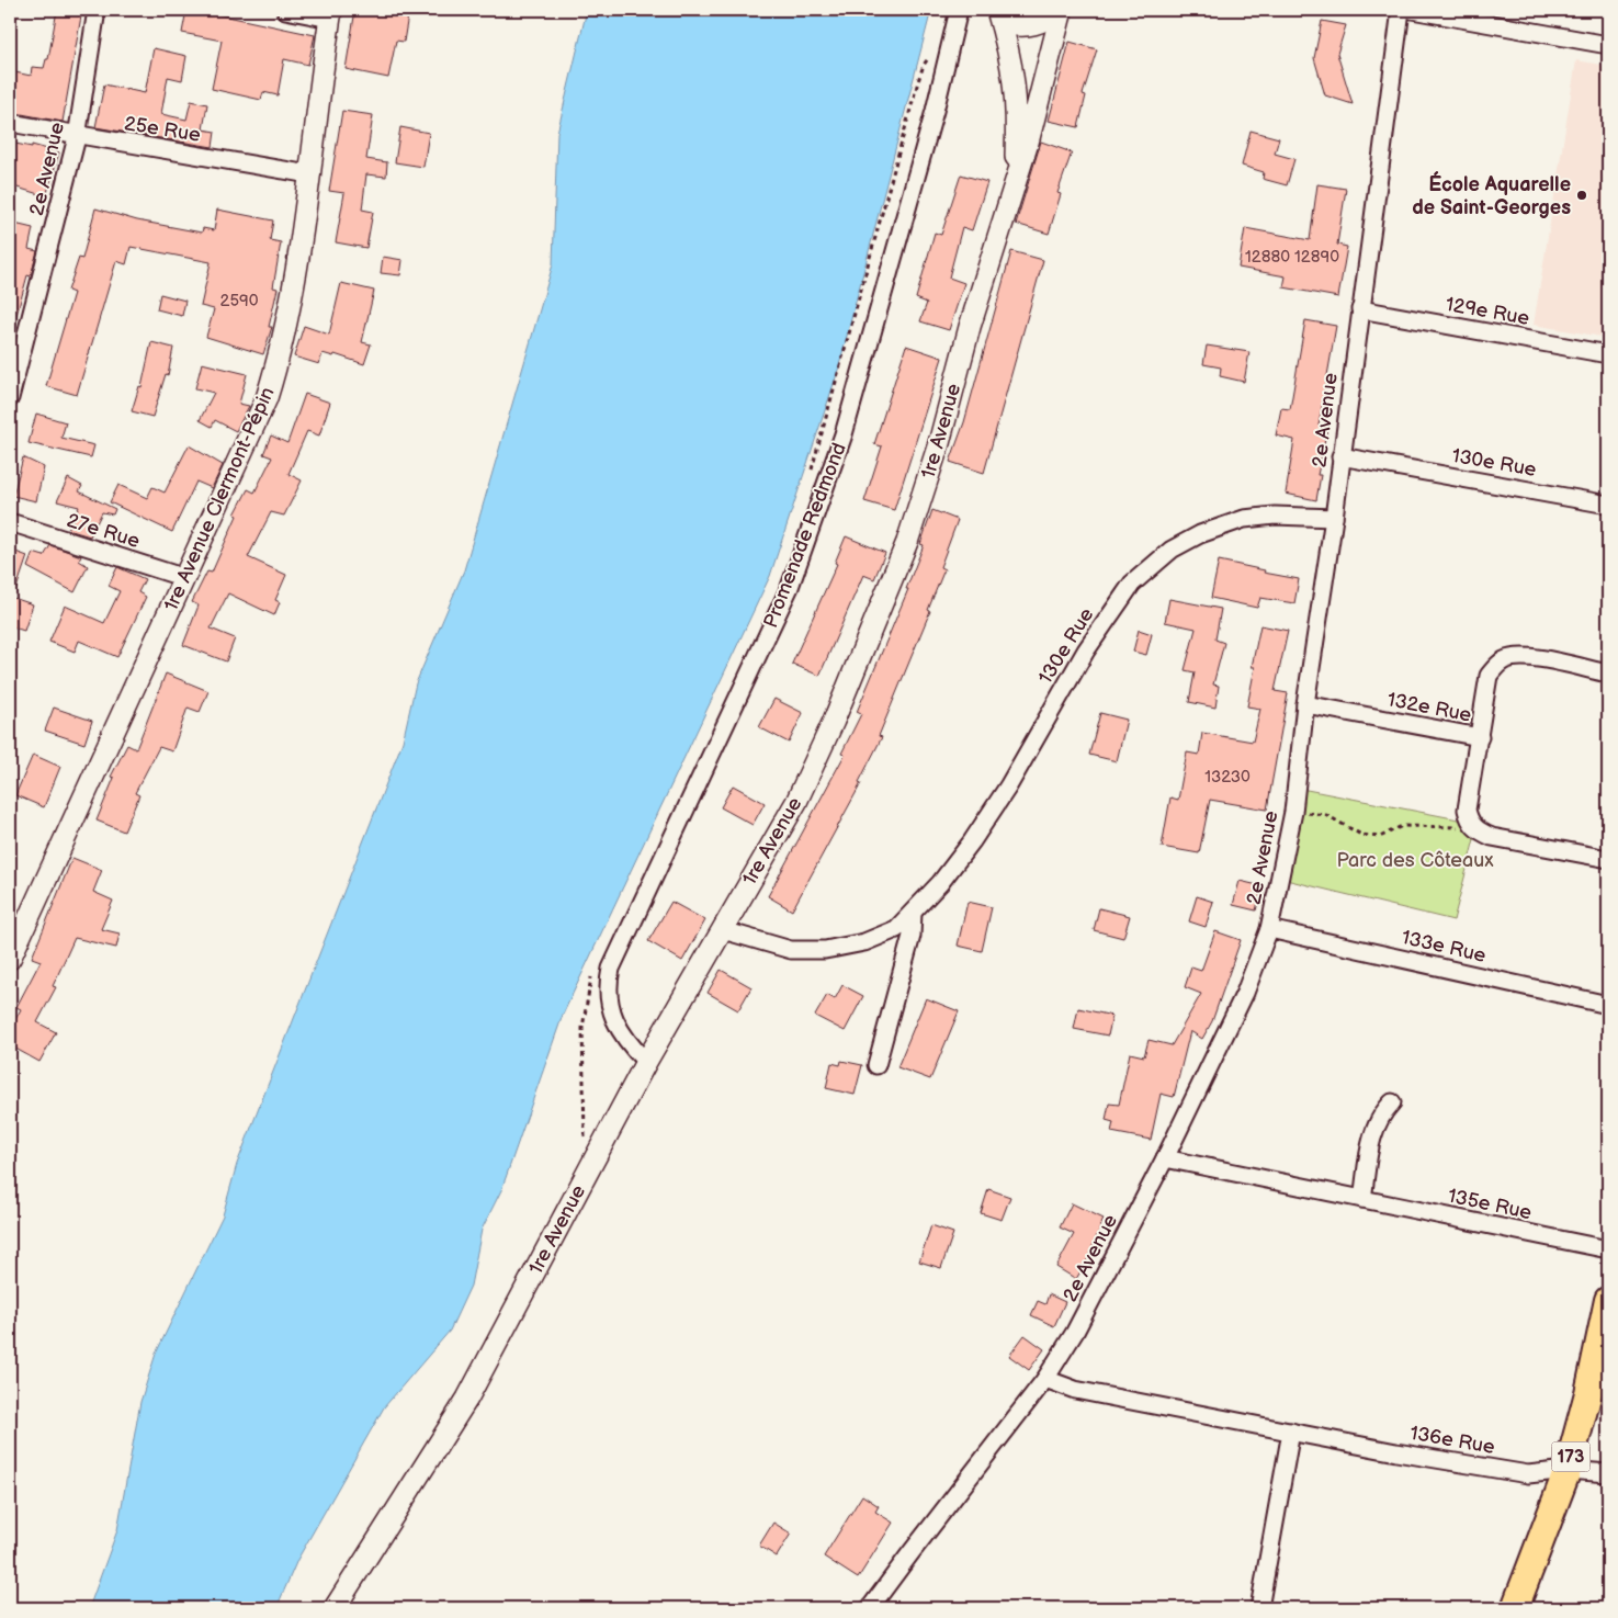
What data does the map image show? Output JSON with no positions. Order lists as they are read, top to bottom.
{
  "streets": {
    "main road": ["173"],
    "street": [
      "25e Rue",
      "2e Avenue",
      "129e Rue",
      "1re Avenue",
      "130e Rue",
      "1re Avenue Clermont-Pépin",
      "27e Rue",
      "Promenade Redmond",
      "132e Rue",
      "133e Rue",
      "135e Rue",
      "136e Rue"
    ]
  },
  "crossings": [
    ["25e Rue", "2e Avenue"],
    ["25e Rue", "1re Avenue Clermont-Pépin"],
    ["2e Avenue", "129e Rue"],
    ["2e Avenue", "130e Rue"],
    ["2e Avenue", "132e Rue"],
    ["2e Avenue", "133e Rue"],
    ["2e Avenue", "135e Rue"],
    ["2e Avenue", "136e Rue"],
    ["1re Avenue", "130e Rue"],
    ["1re Avenue", "Promenade Redmond"],
    ["1re Avenue Clermont-Pépin", "27e Rue"],
    ["136e Rue", "173"]
  ],
  "parks": ["Parc des Côteaux"],
  "places": ["École Aquarelle de Saint-Georges"],
  "house_numbers": ["12880 12890", "2590", "13230"]
}
